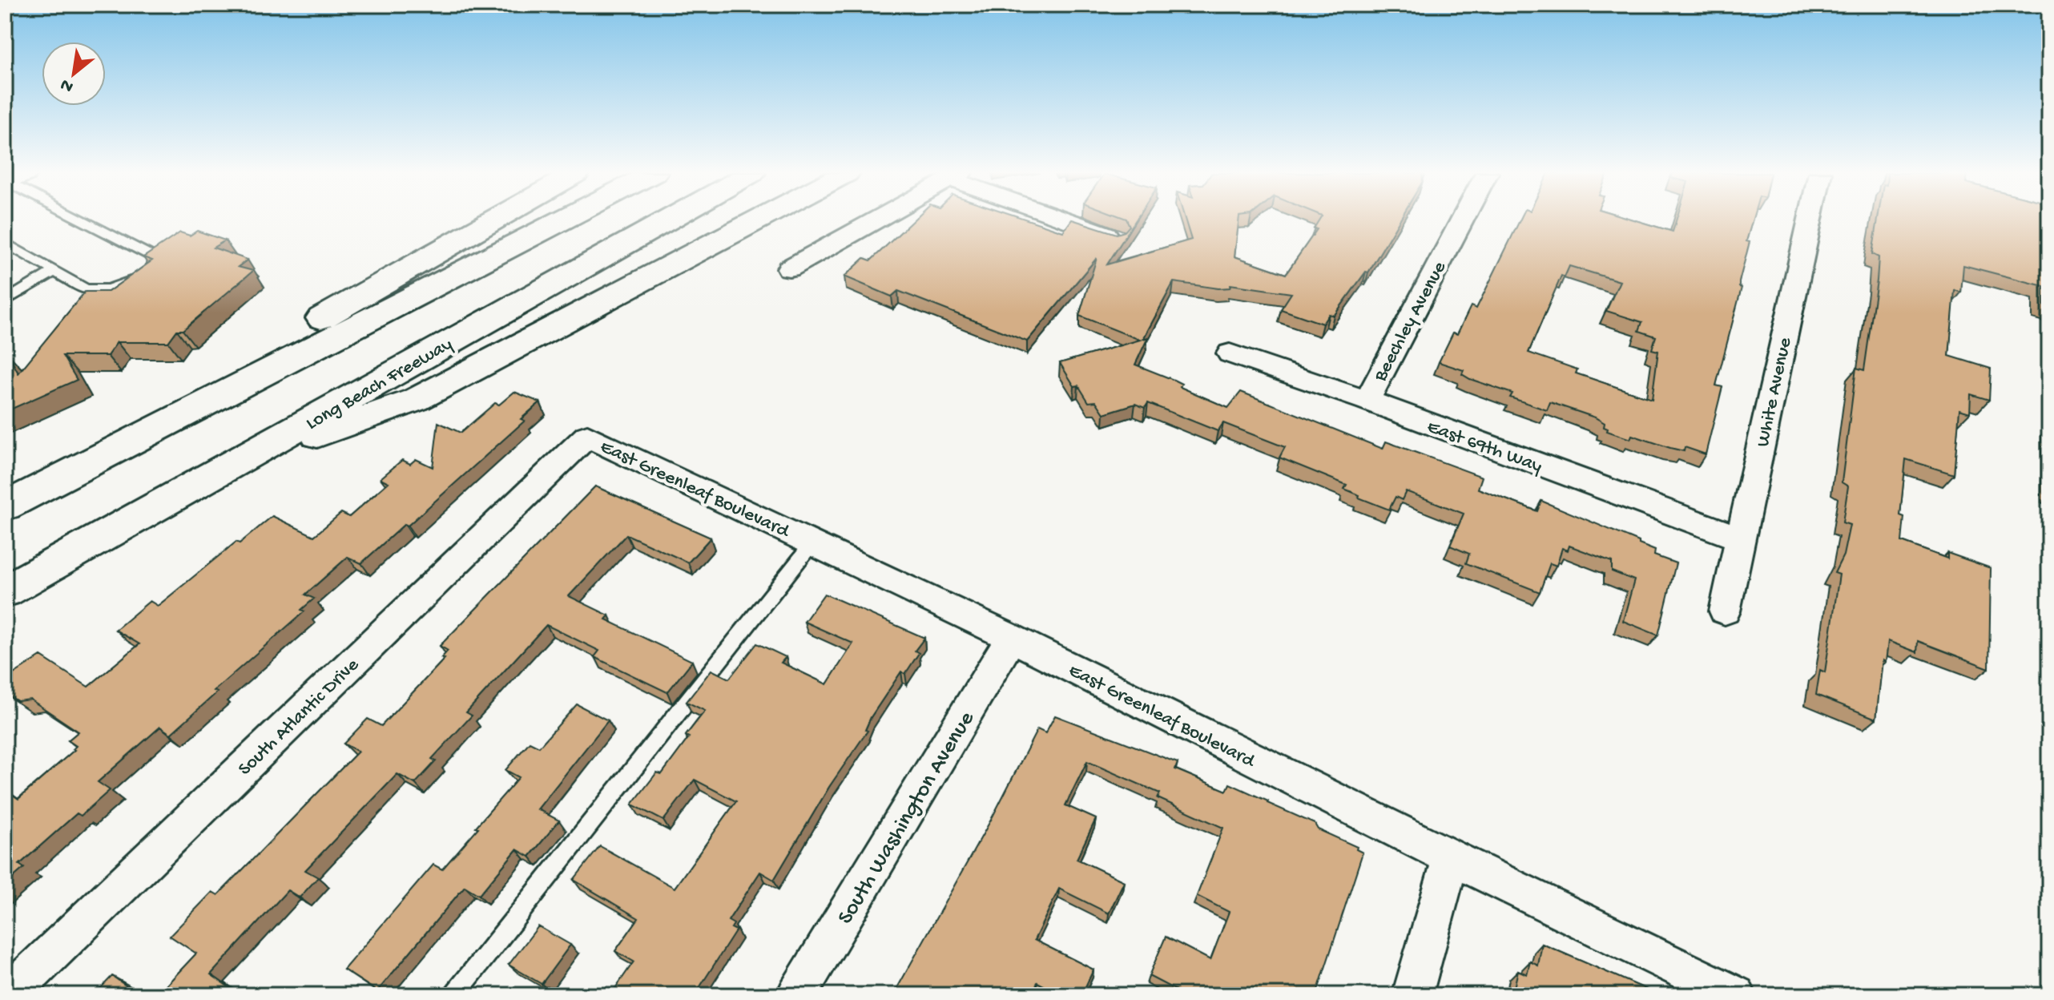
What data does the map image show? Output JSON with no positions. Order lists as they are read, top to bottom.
{
  "streets": {
    "highway": ["Long Beach Freeway"],
    "street": [
      "Beechley Avenue",
      "White Avenue",
      "East 69th Way",
      "East Greenleaf Boulevard",
      "South Atlantic Drive",
      "South Washington Avenue"
    ]
  },
  "crossings": [
    ["Beechley Avenue", "East 69th Way"],
    ["White Avenue", "East 69th Way"],
    ["East Greenleaf Boulevard", "South Atlantic Drive"],
    ["East Greenleaf Boulevard", "South Washington Avenue"]
  ],
  "north": "bottom left"
}
